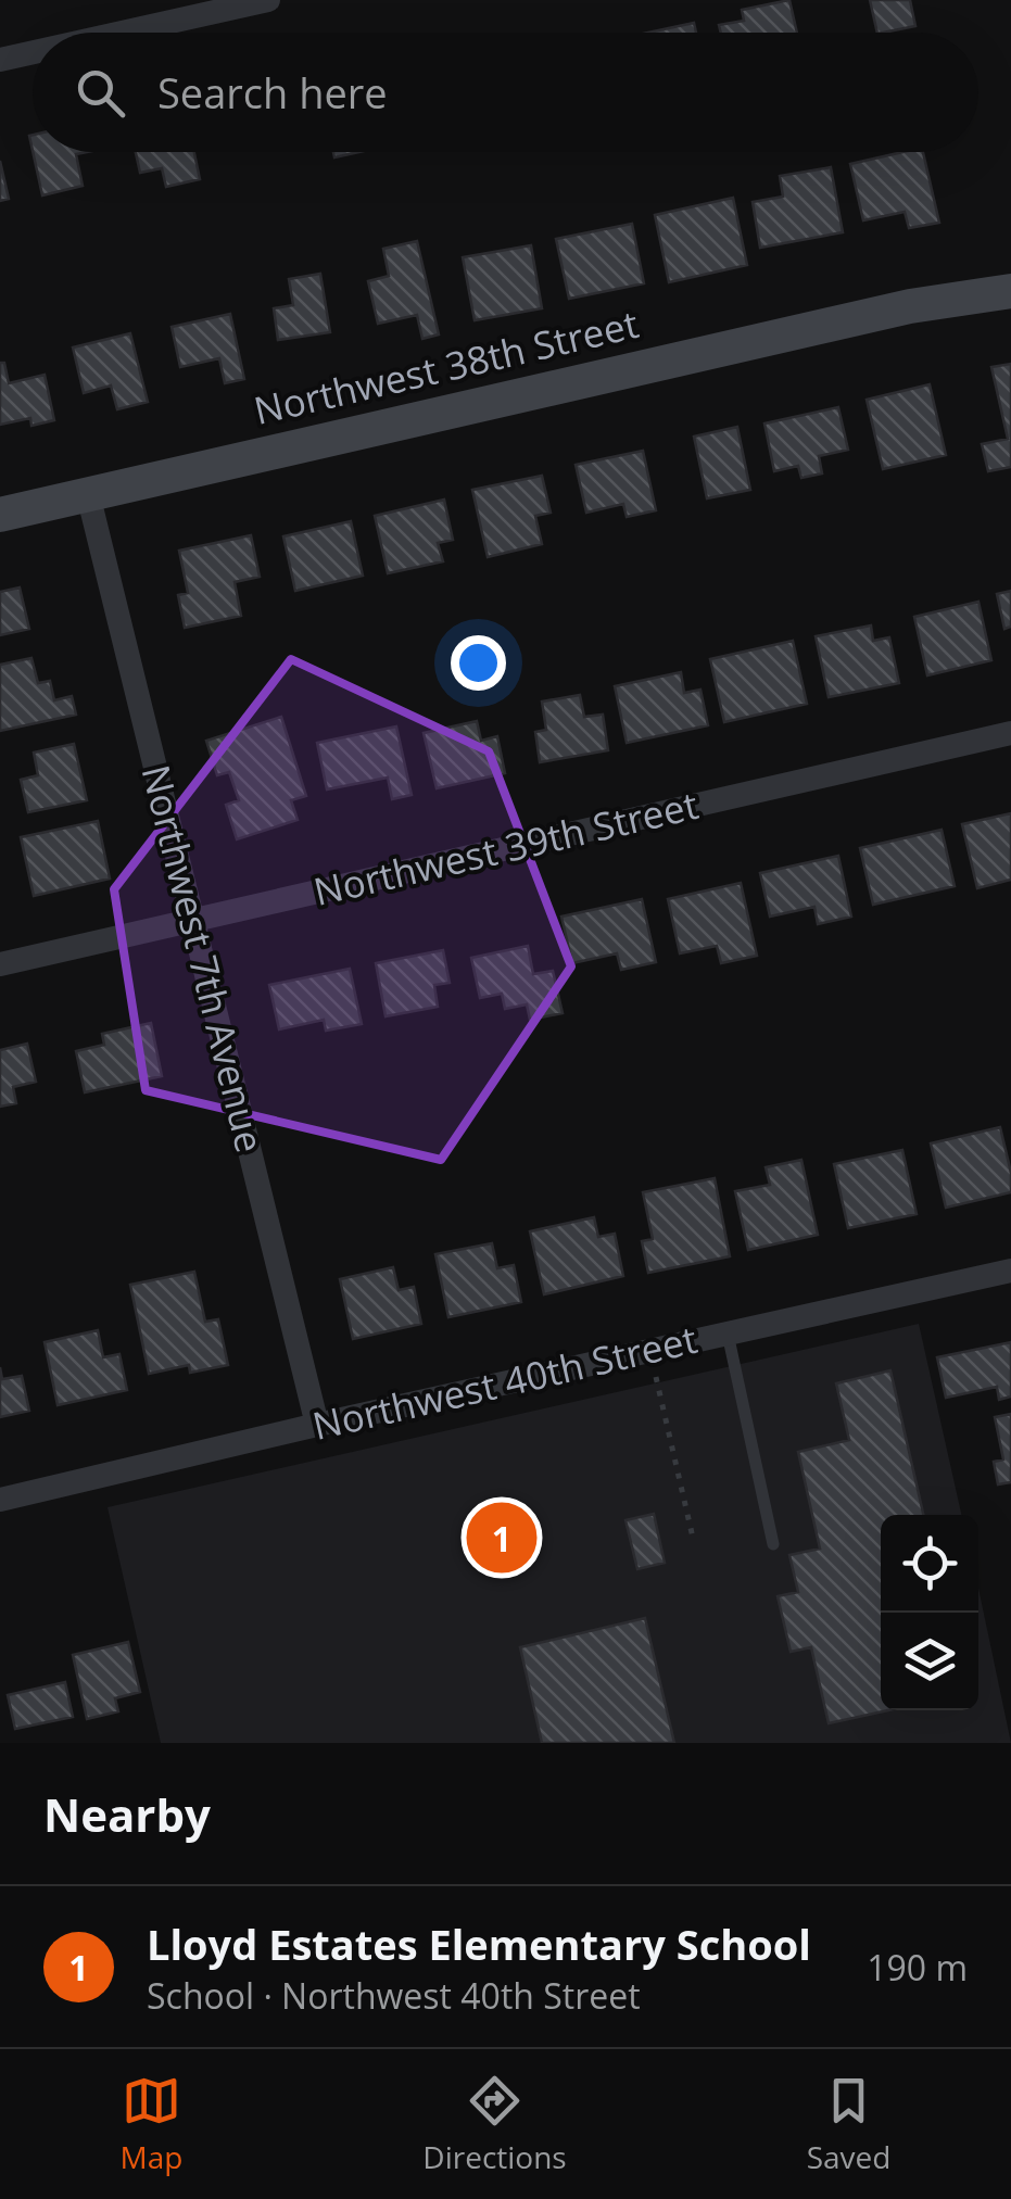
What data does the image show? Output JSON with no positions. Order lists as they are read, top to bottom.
{
  "streets": {
    "street": [
      "Northwest 38th Street",
      "Northwest 39th Street",
      "Northwest 7th Avenue",
      "Northwest 40th Street"
    ]
  },
  "crossings": [
    ["Northwest 38th Street", "Northwest 7th Avenue"],
    ["Northwest 39th Street", "Northwest 7th Avenue"],
    ["Northwest 7th Avenue", "Northwest 40th Street"]
  ],
  "page": {
    "search": "Search here",
    "pins": "1",
    "heading": "Nearby",
    "list": [
      {
        "mark": "1",
        "name": "Lloyd Estates Elementary School",
        "note": "School · Northwest 40th Street",
        "value": "190 m"
      }
    ],
    "nav": ["Map", "Directions", "Saved"]
  }
}
